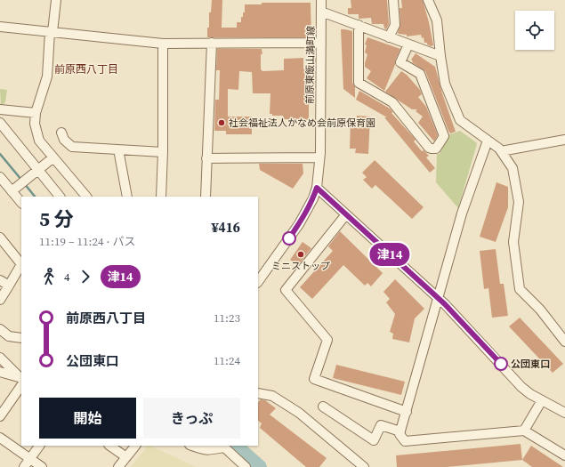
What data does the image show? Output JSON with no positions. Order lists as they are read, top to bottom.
{
  "streets": {
    "street": ["前原東飯山満町線"]
  },
  "districts": ["前原西八丁目"],
  "places": ["社会福祉法人かなめ会前原保育園", "ミニストップ", "公団東口"],
  "lines": ["bus line 津14"],
  "page": {
    "on_map": "津14",
    "heading": ["5 分", "11:19 – 11:24 · バス", "¥416"],
    "legs": ["4", "津14"],
    "list": [
      {
        "name": "前原西八丁目",
        "value": "11:23"
      },
      {
        "name": "公団東口",
        "value": "11:24"
      }
    ],
    "buttons": ["開始", "きっぷ"]
  }
}
